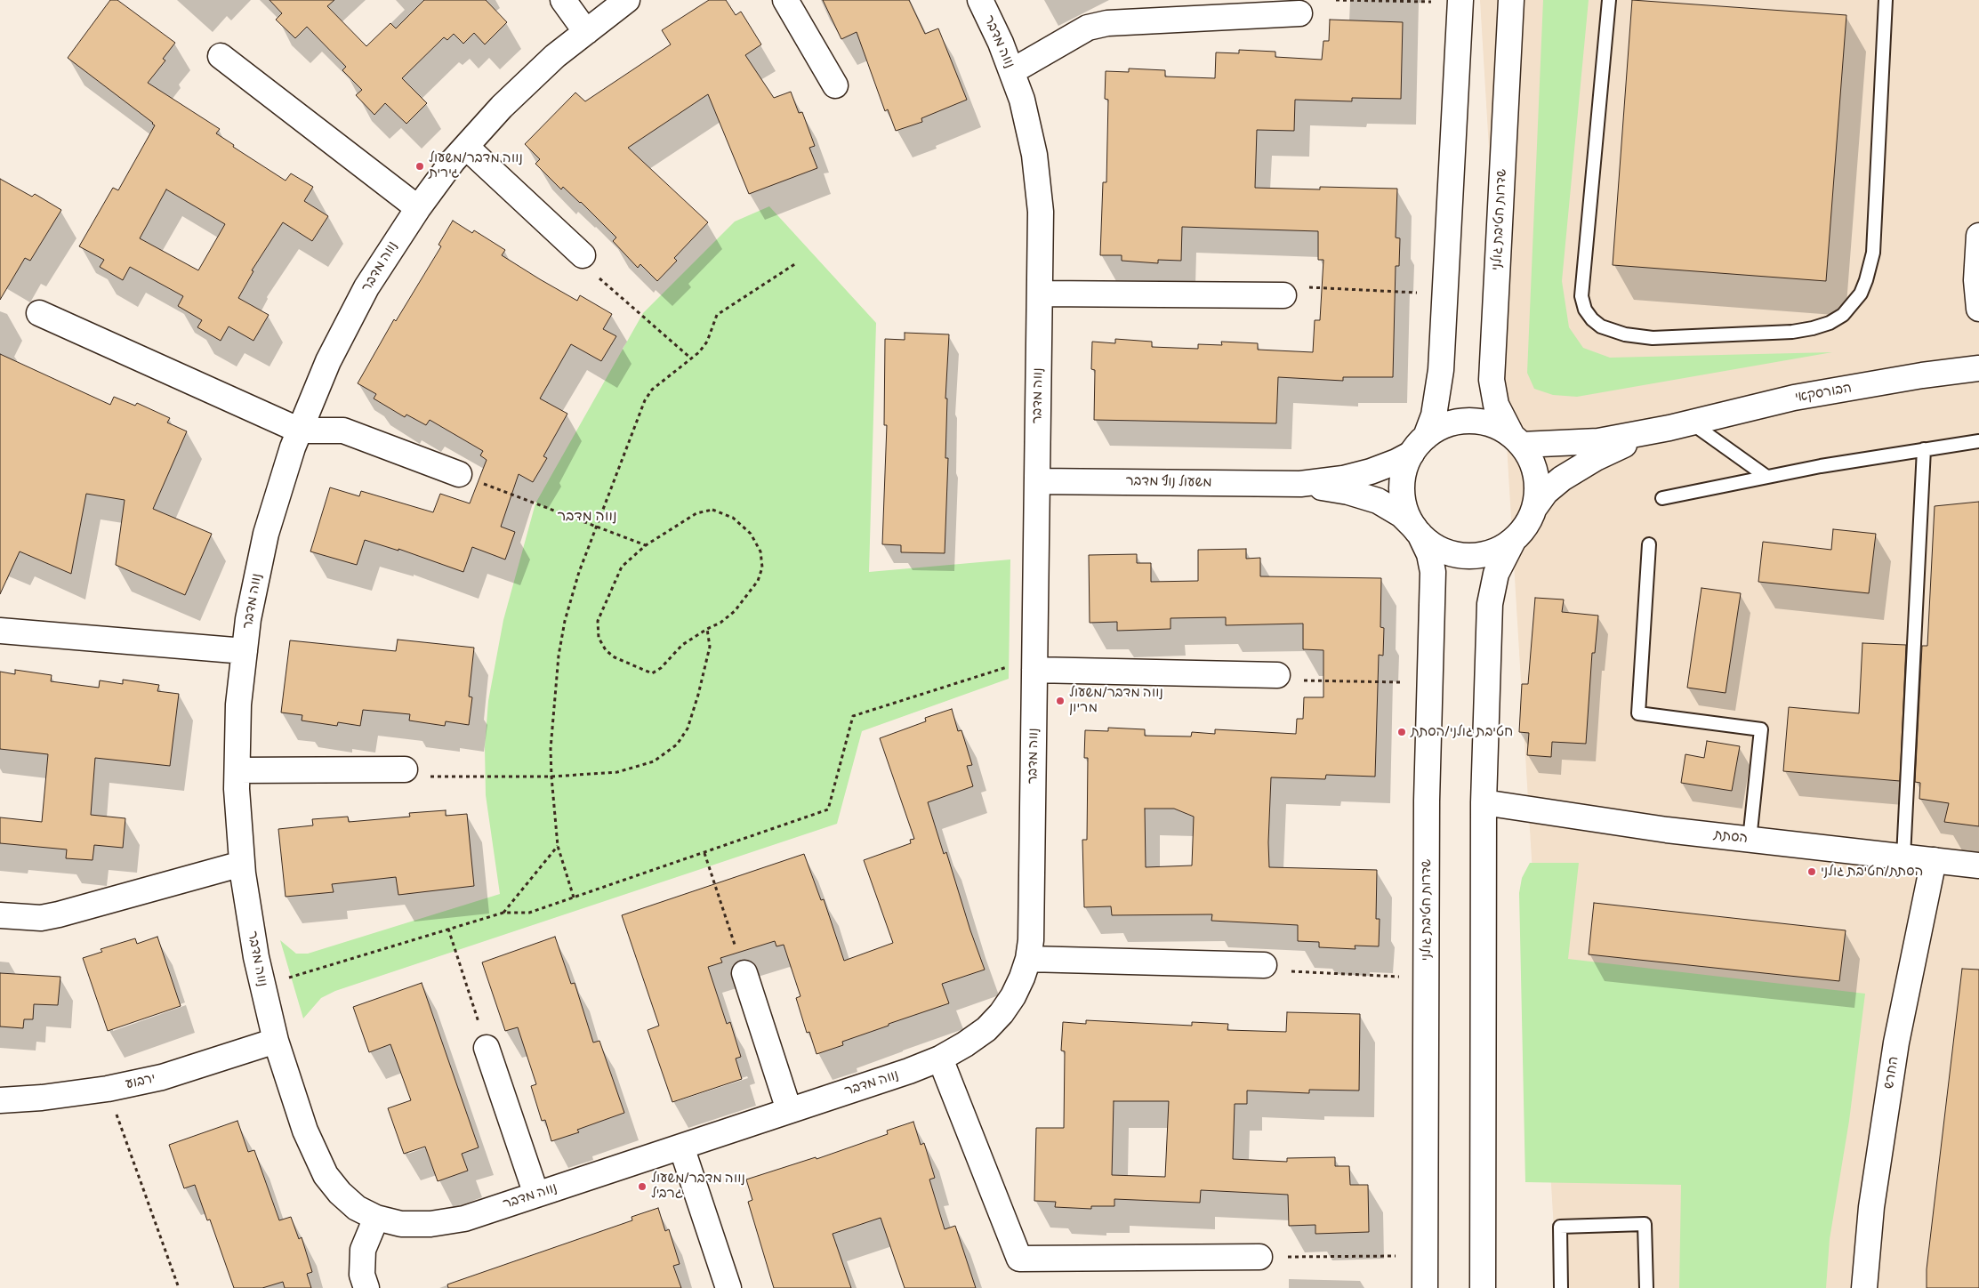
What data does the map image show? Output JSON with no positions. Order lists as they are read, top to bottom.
{
  "streets": {
    "street": [
      "נווה מדבר",
      "שדרות חטיבת גולני",
      "הבורסקאי",
      "משעול נוף מדבר",
      "הסתת",
      "החרש",
      "ירבוע"
    ]
  },
  "crossings": [
    ["נווה מדבר", "משעול נוף מדבר"],
    ["נווה מדבר", "ירבוע"],
    ["שדרות חטיבת גולני", "הבורסקאי"],
    ["שדרות חטיבת גולני", "משעול נוף מדבר"],
    ["הבורסקאי", "משעול נוף מדבר"],
    ["הסתת", "החרש"]
  ],
  "districts": ["נווה מדבר"],
  "places": [
    "נווה מדבר/משעול גירית",
    "נווה מדבר/משעול מריון",
    "חטיבת גולני/הסתת",
    "הסתת/חטיבת גולני",
    "נווה מדבר/משעול גרביל"
  ]
}
